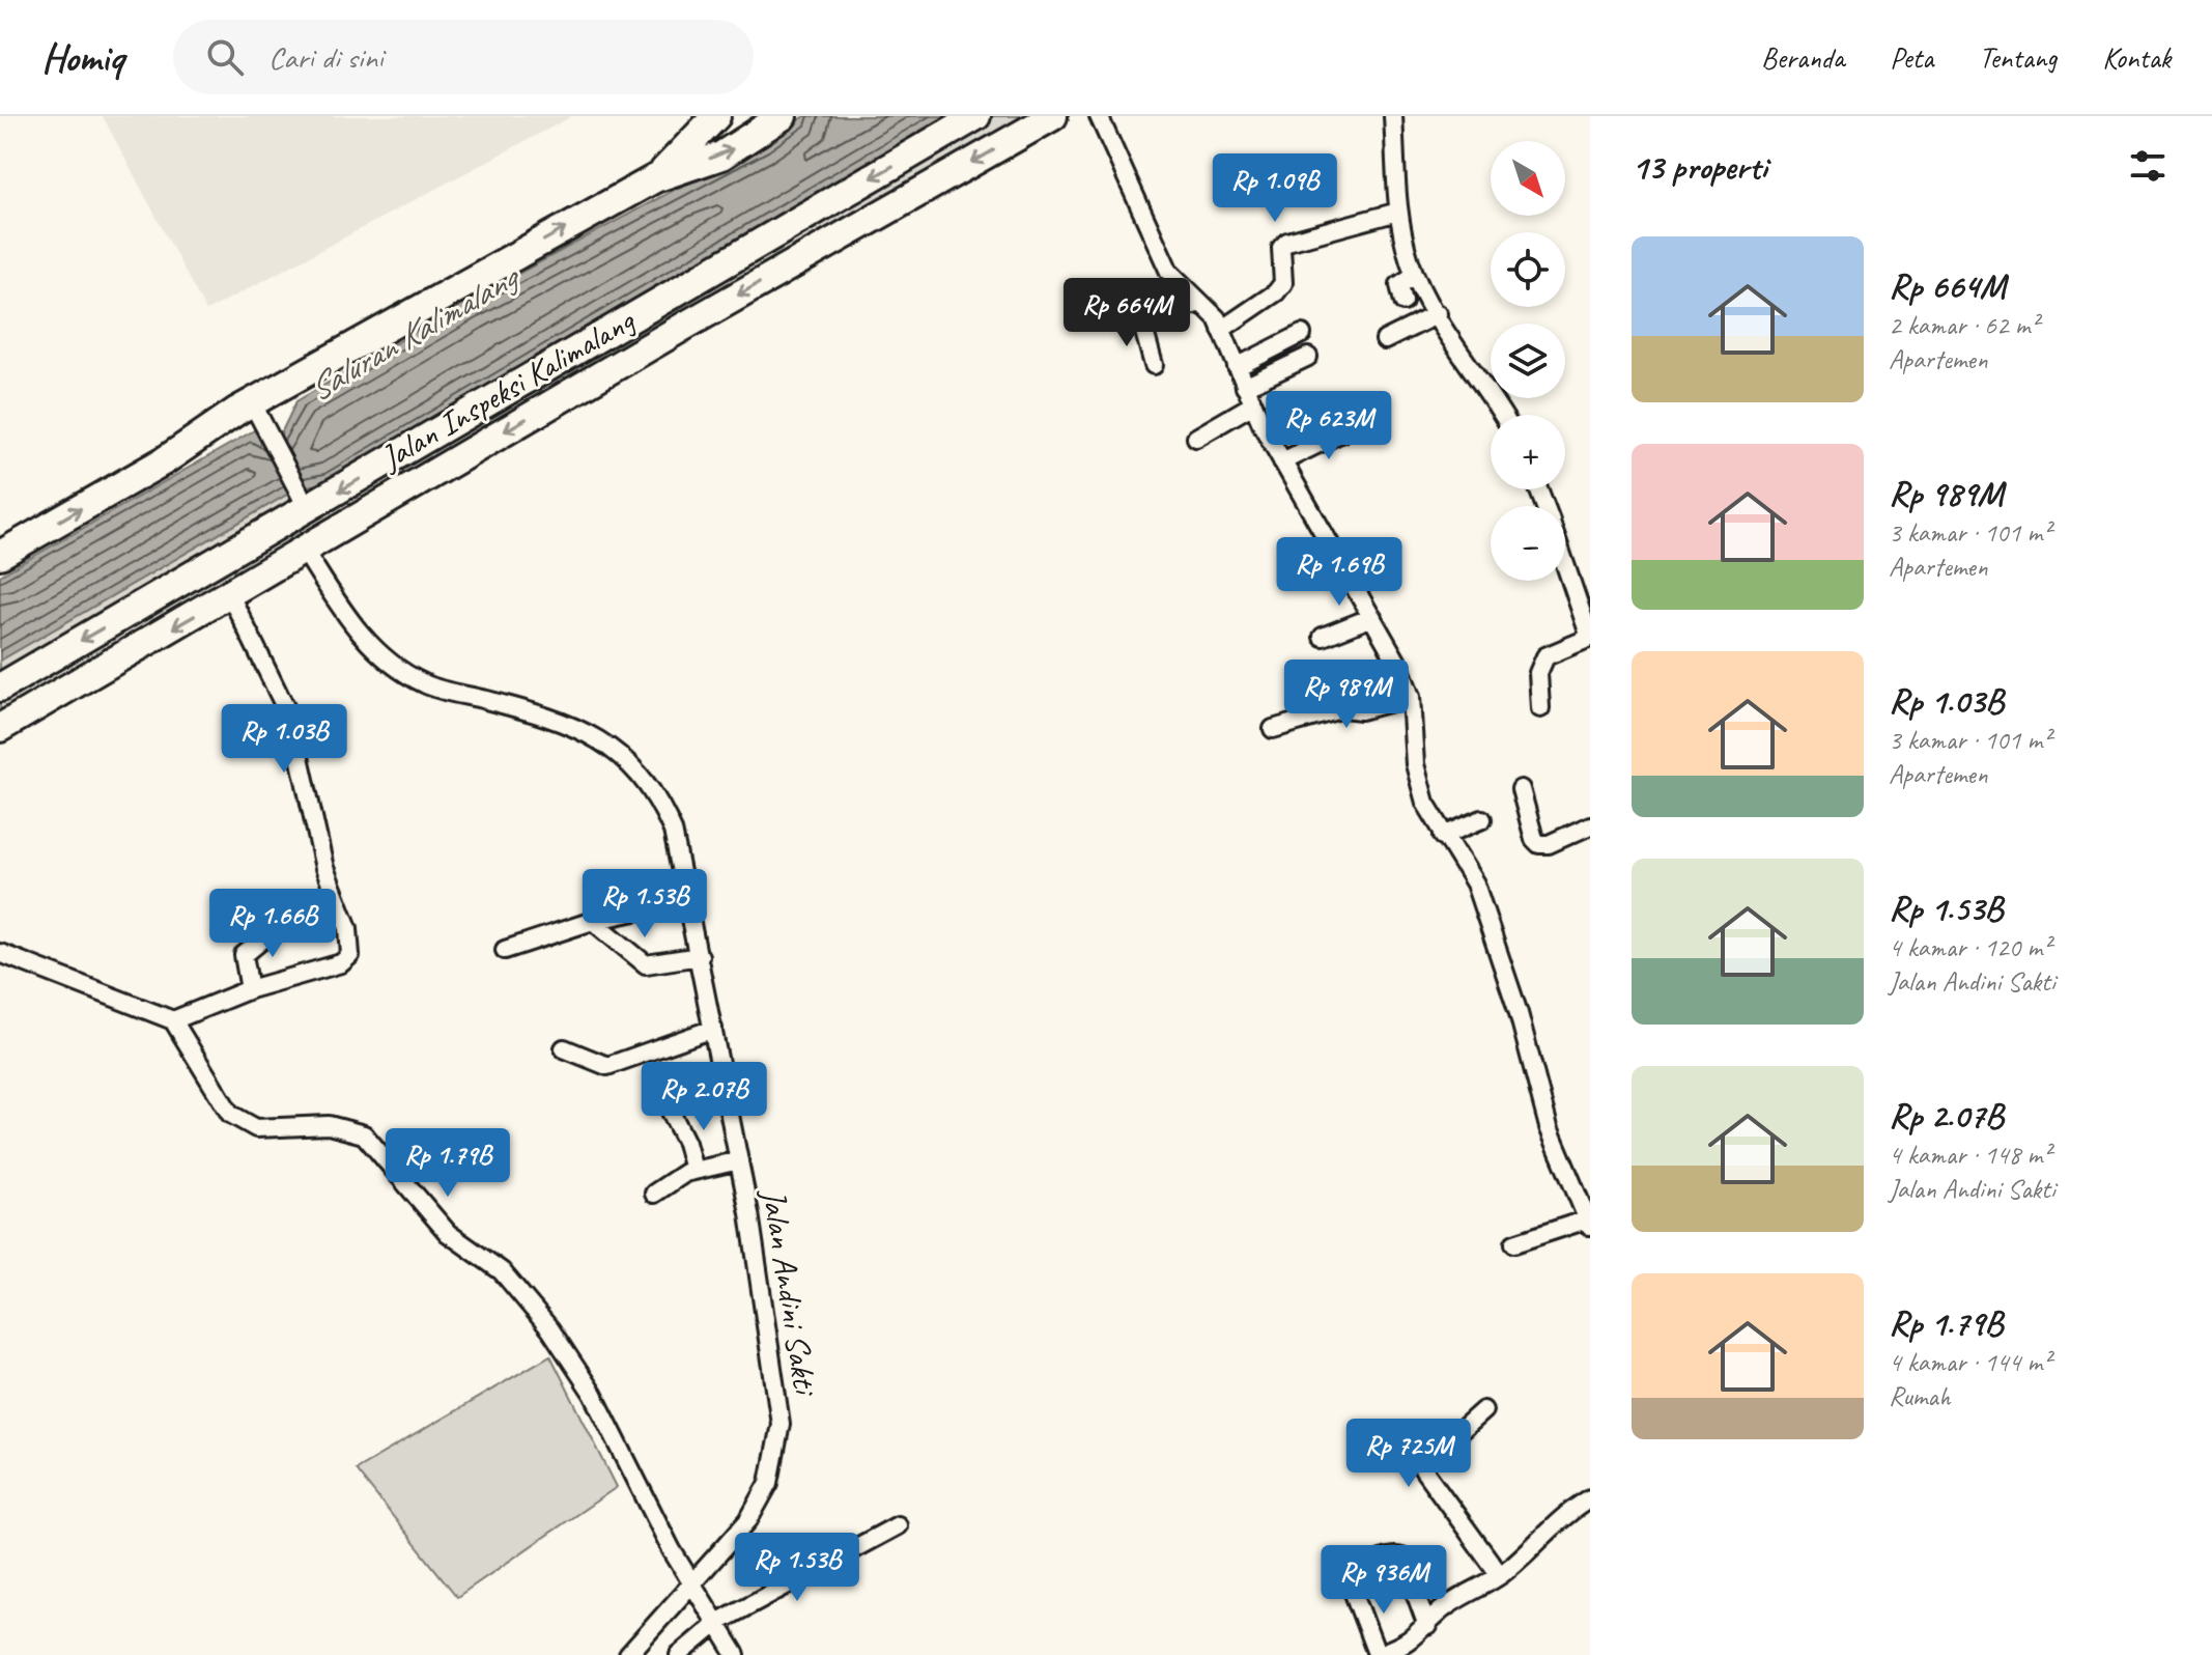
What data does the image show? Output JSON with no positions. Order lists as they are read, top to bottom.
{
  "streets": {
    "main road": ["Jalan Inspeksi Kalimalang"],
    "street": ["Jalan Andini Sakti"]
  },
  "crossings": [
    ["Jalan Inspeksi Kalimalang", "Jalan Andini Sakti"]
  ],
  "water": ["Saluran Kalimalang"],
  "north": "bottom right",
  "page": {
    "header": "Homiq",
    "search": "Cari di sini",
    "nav": [
      "Beranda",
      "Peta",
      "Tentang",
      "Kontak"
    ],
    "heading": "13 properti",
    "map_buttons": ["+", "−"],
    "price": [
      "Rp 1.09B",
      "Rp 664M",
      "Rp 623M",
      "Rp 1.69B",
      "Rp 989M",
      "Rp 1.03B",
      "Rp 1.53B",
      "Rp 1.66B",
      "Rp 2.07B",
      "Rp 1.79B",
      "Rp 725M",
      "Rp 1.53B",
      "Rp 936M"
    ],
    "list": [
      {
        "name": "Rp 664M",
        "note": "2 kamar · 62 m² · Apartemen"
      },
      {
        "name": "Rp 989M",
        "note": "3 kamar · 101 m² · Apartemen"
      },
      {
        "name": "Rp 1.03B",
        "note": "3 kamar · 101 m² · Apartemen"
      },
      {
        "name": "Rp 1.53B",
        "note": "4 kamar · 120 m² · Jalan Andini Sakti"
      },
      {
        "name": "Rp 2.07B",
        "note": "4 kamar · 148 m² · Jalan Andini Sakti"
      },
      {
        "name": "Rp 1.79B",
        "note": "4 kamar · 144 m² · Rumah"
      }
    ]
  }
}
